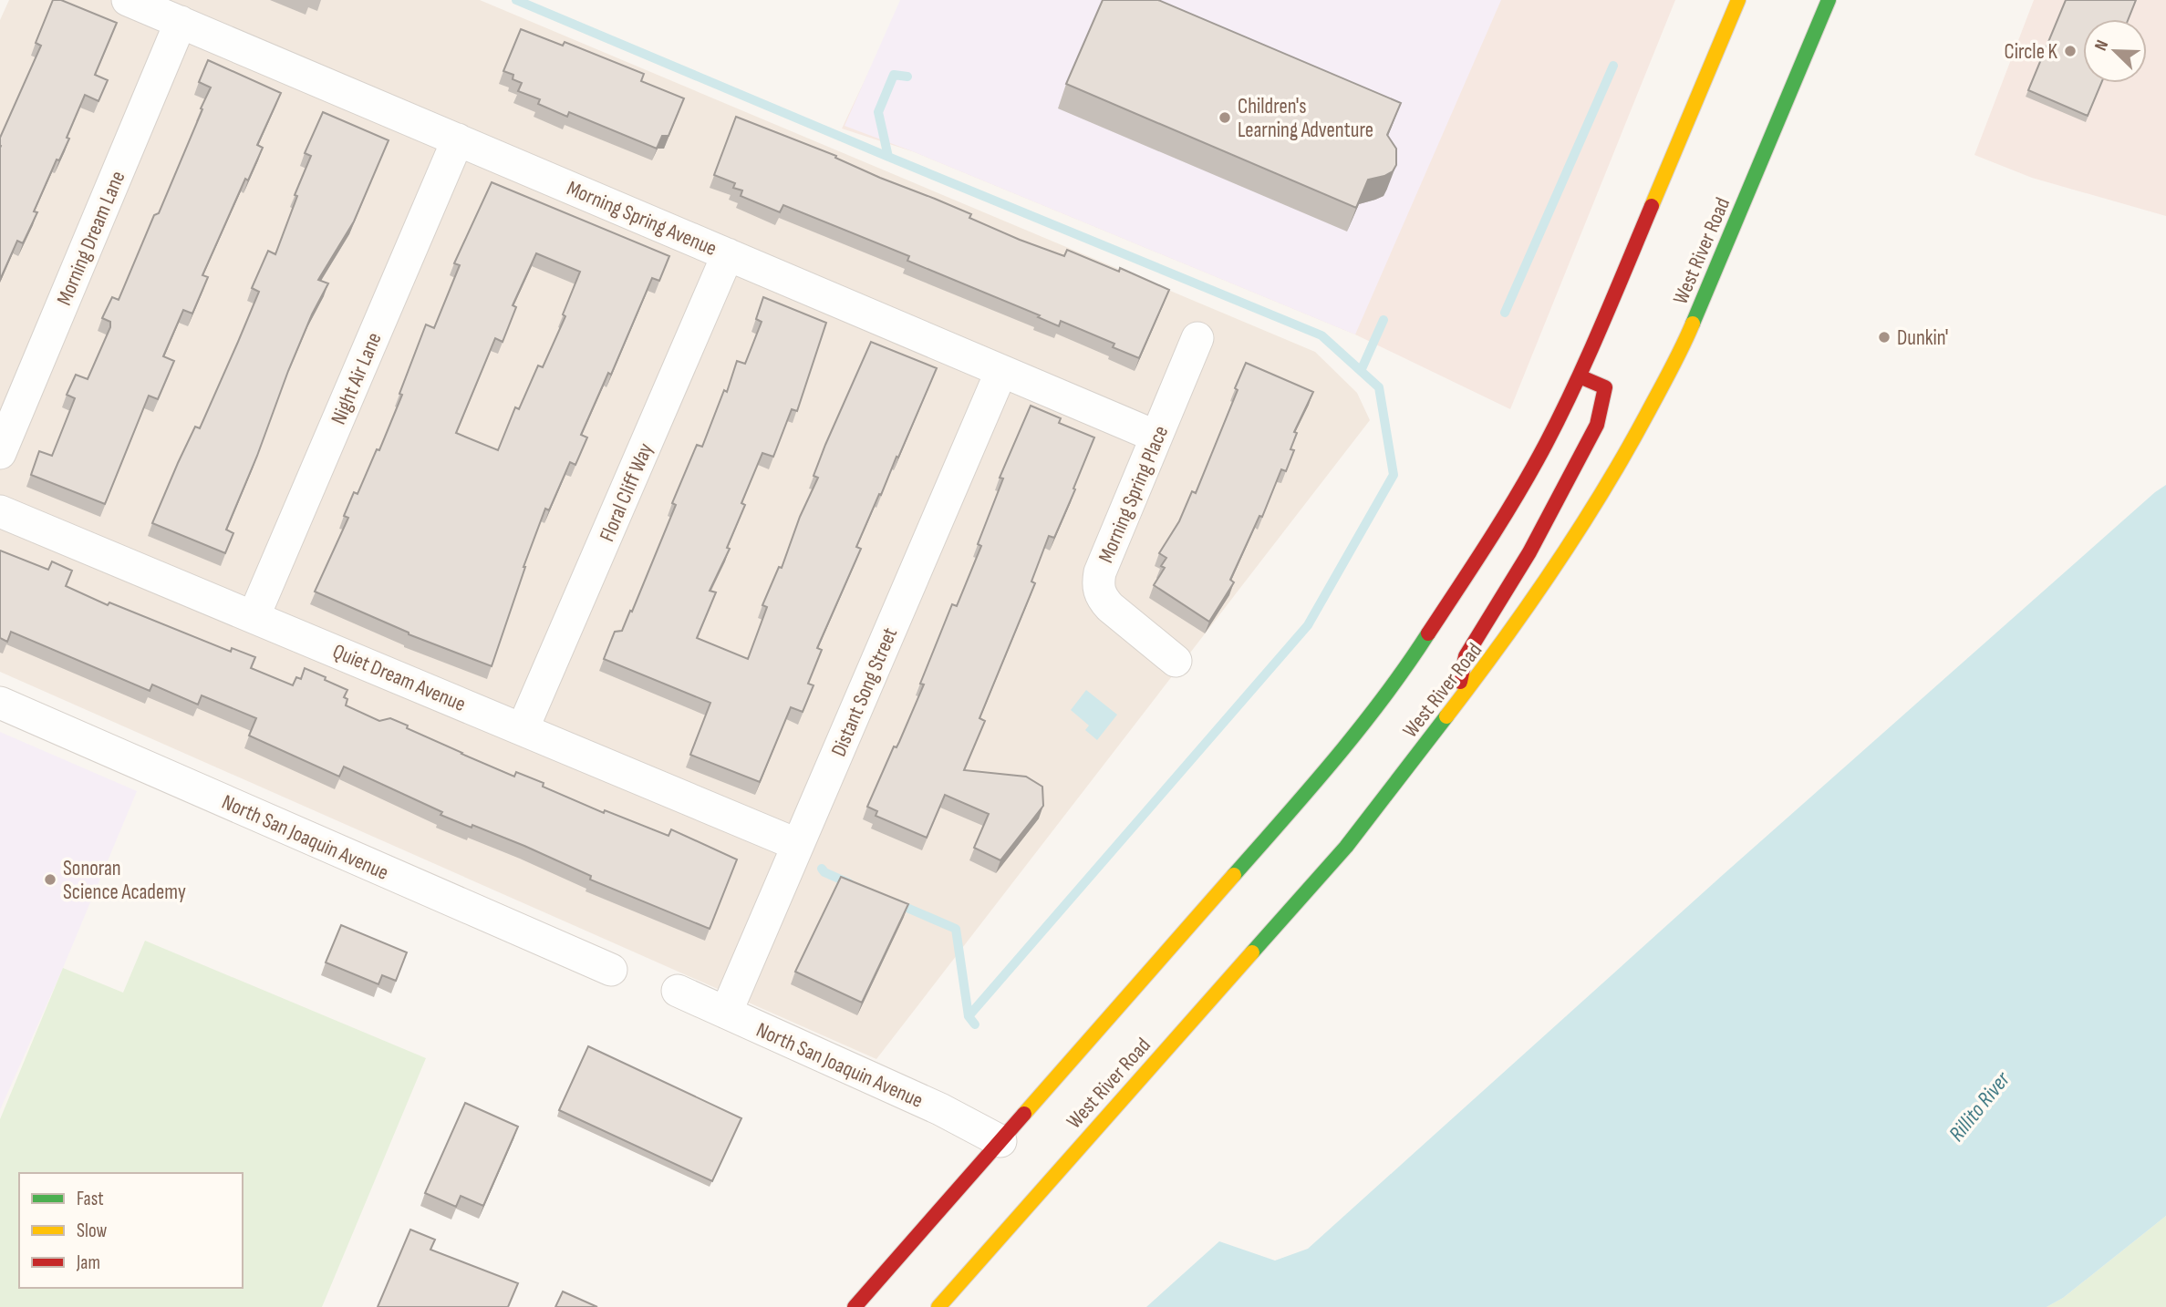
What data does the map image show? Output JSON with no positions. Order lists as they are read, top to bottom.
{
  "streets": {
    "main road": ["West River Road"],
    "street": [
      "Morning Spring Avenue",
      "Morning Dream Lane",
      "Night Air Lane",
      "Floral Cliff Way",
      "Morning Spring Place",
      "Quiet Dream Avenue",
      "Distant Song Street",
      "North San Joaquin Avenue"
    ]
  },
  "crossings": [
    ["Morning Spring Avenue", "Morning Dream Lane"],
    ["Morning Spring Avenue", "Night Air Lane"],
    ["Morning Spring Avenue", "Floral Cliff Way"],
    ["Morning Spring Avenue", "Morning Spring Place"],
    ["Morning Spring Avenue", "Distant Song Street"],
    ["West River Road", "North San Joaquin Avenue"],
    ["Night Air Lane", "Quiet Dream Avenue"],
    ["Floral Cliff Way", "Quiet Dream Avenue"],
    ["Quiet Dream Avenue", "Distant Song Street"],
    ["Distant Song Street", "North San Joaquin Avenue"]
  ],
  "water": ["Rillito River"],
  "places": [
    "Circle K",
    "Children's Learning Adventure",
    "Dunkin'",
    "Sonoran Science Academy"
  ],
  "legend": ["Fast", "Slow", "Jam"],
  "north": "top left"
}
